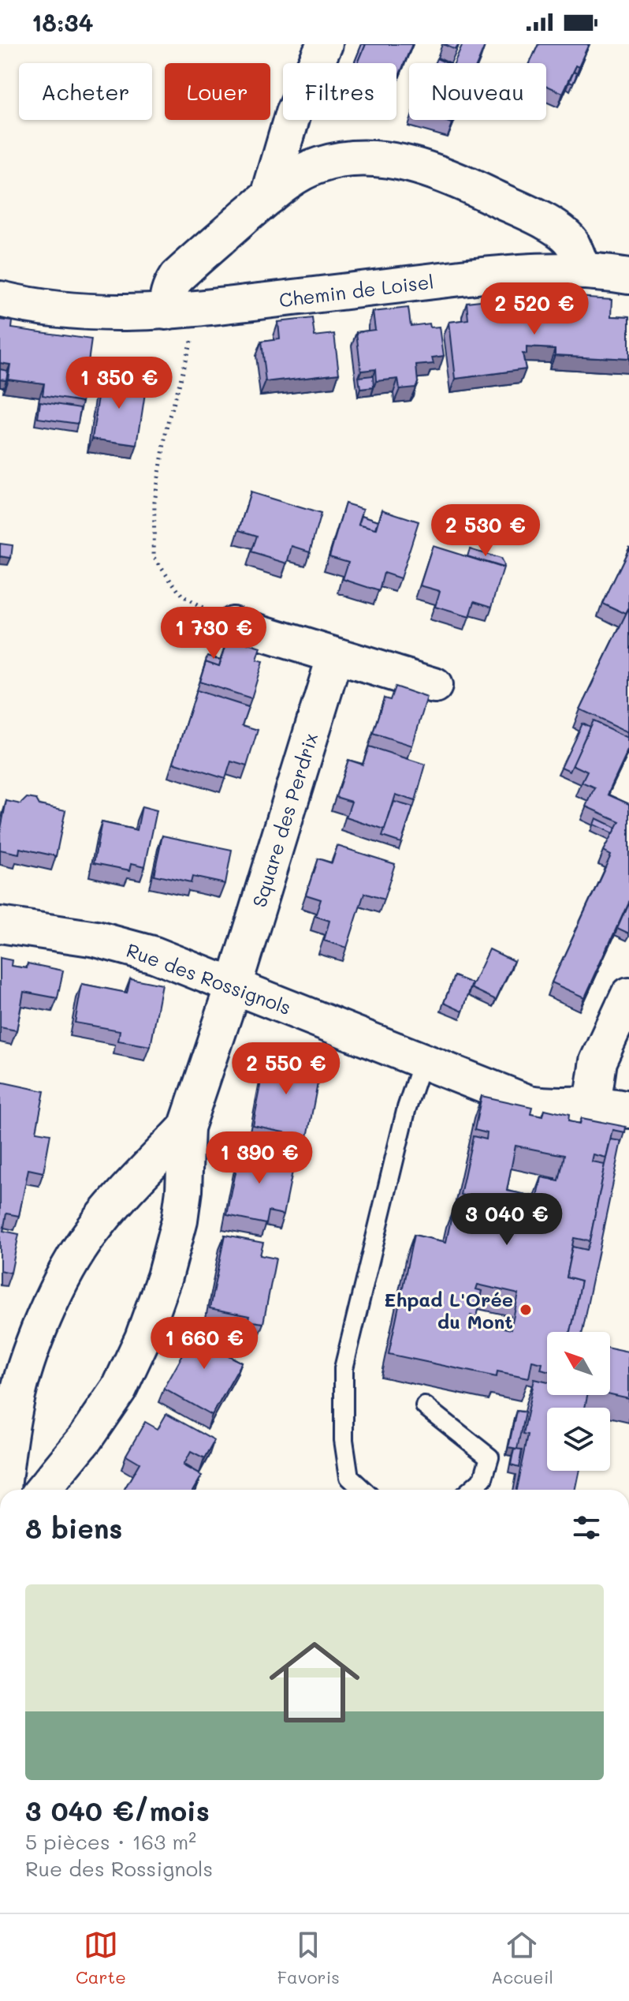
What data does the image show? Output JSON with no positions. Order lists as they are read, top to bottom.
{
  "streets": {
    "street": ["Chemin de Loisel", "Square des Perdrix", "Rue des Rossignols"]
  },
  "crossings": [
    ["Square des Perdrix", "Rue des Rossignols"]
  ],
  "places": ["Ehpad L'Orée du Mont"],
  "north": "top left",
  "page": {
    "status": "18:34",
    "chip": [
      "Acheter",
      "Louer",
      "Filtres",
      "Nouveau"
    ],
    "price": [
      "2 520 €",
      "1 350 €",
      "2 530 €",
      "1 730 €",
      "2 550 €",
      "1 390 €",
      "3 040 €",
      "1 660 €"
    ],
    "heading": "8 biens",
    "list": [
      {
        "name": "3 040 €/mois",
        "note": "5 pièces · 163 m² · Rue des Rossignols"
      }
    ],
    "tabs": ["Carte", "Favoris", "Accueil"]
  }
}
